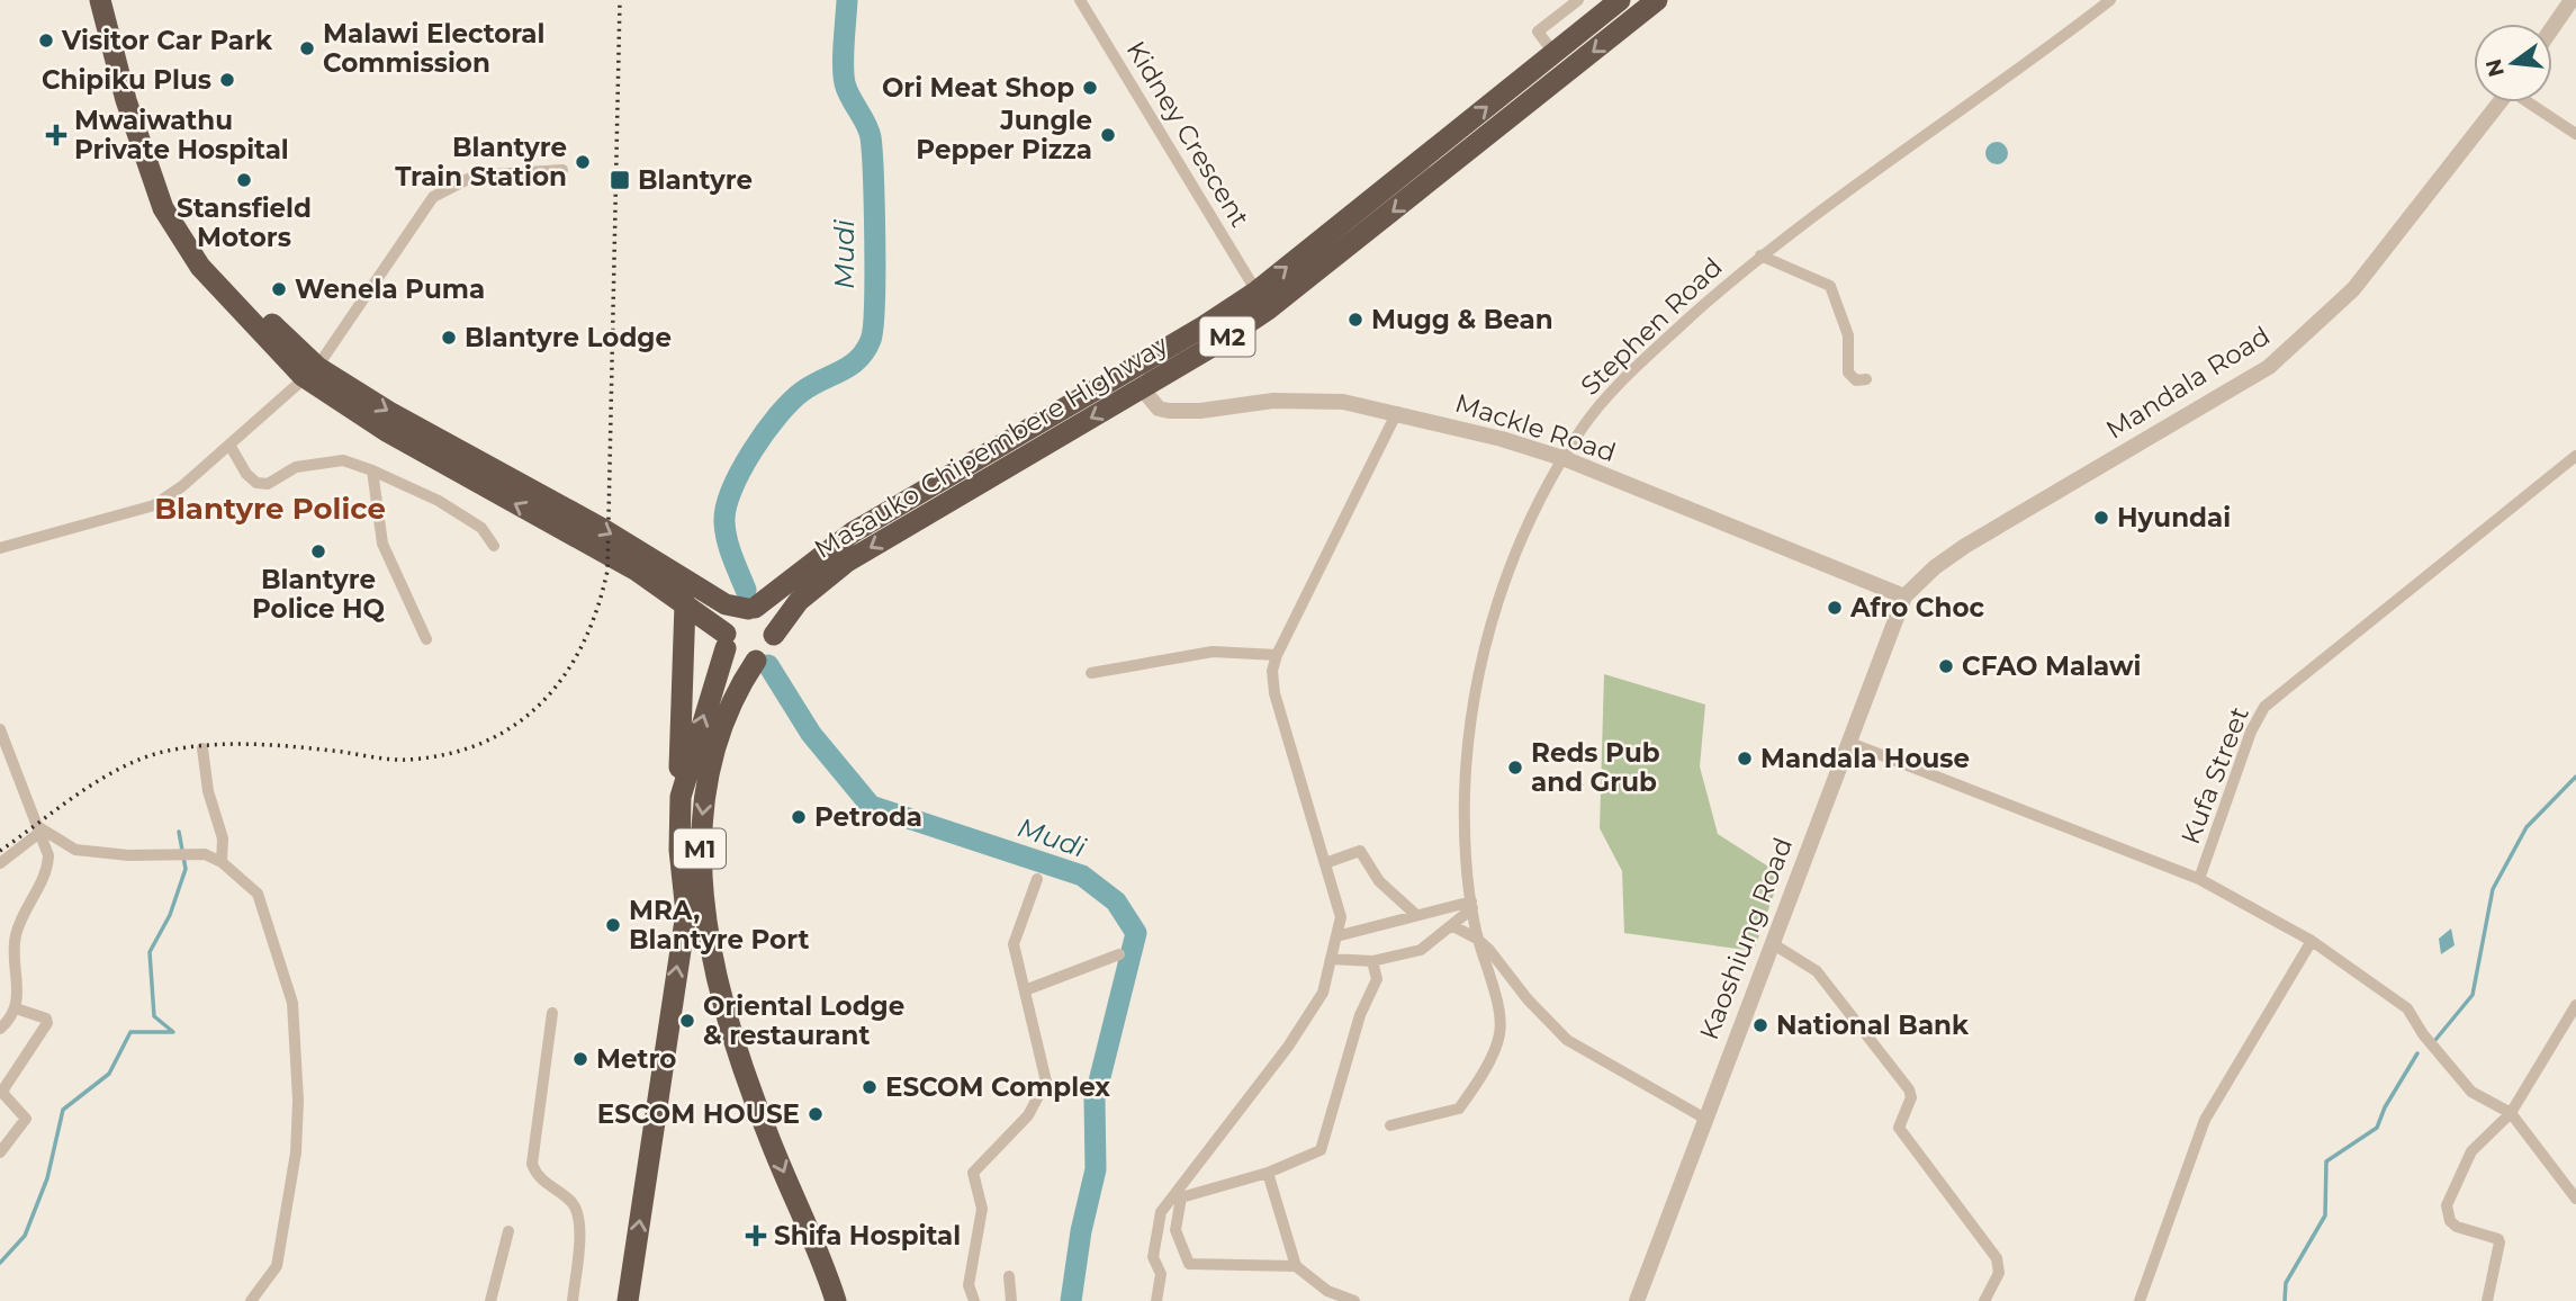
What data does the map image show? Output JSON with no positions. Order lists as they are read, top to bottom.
{
  "streets": {
    "highway": ["M2", "Masauko Chipembere Highway", "M1"],
    "street": [
      "Kidney Crescent",
      "Stephen Road",
      "Mandala Road",
      "Mackle Road",
      "Kufa Street",
      "Kaoshiung Road"
    ]
  },
  "crossings": [
    ["Kidney Crescent", "Masauko Chipembere Highway"],
    ["Stephen Road", "Mackle Road"],
    ["Mandala Road", "Mackle Road"],
    ["Mandala Road", "Kaoshiung Road"],
    ["Mackle Road", "Masauko Chipembere Highway"],
    ["Mackle Road", "Kaoshiung Road"],
    ["Masauko Chipembere Highway", "M1"],
    ["Kufa Street", "Kaoshiung Road"]
  ],
  "districts": ["Blantyre Police"],
  "water": ["Mudi"],
  "places": {
    "other": [
      "Visitor Car Park",
      "Malawi Electoral Commission",
      "Chipiku Plus",
      "Ori Meat Shop",
      "Jungle Pepper Pizza",
      "Blantyre Train Station",
      "Stansfield Motors",
      "Wenela Puma",
      "Mugg & Bean",
      "Blantyre Lodge",
      "Hyundai",
      "Blantyre Police HQ",
      "Afro Choc",
      "CFAO Malawi",
      "Mandala House",
      "Reds Pub and Grub",
      "Petroda",
      "MRA, Blantyre Port",
      "Oriental Lodge & restaurant",
      "National Bank",
      "Metro",
      "ESCOM Complex",
      "ESCOM HOUSE"
    ],
    "health": ["Mwaiwathu Private Hospital", "Shifa Hospital"],
    "transit": ["Blantyre"]
  },
  "north": "left"
}
